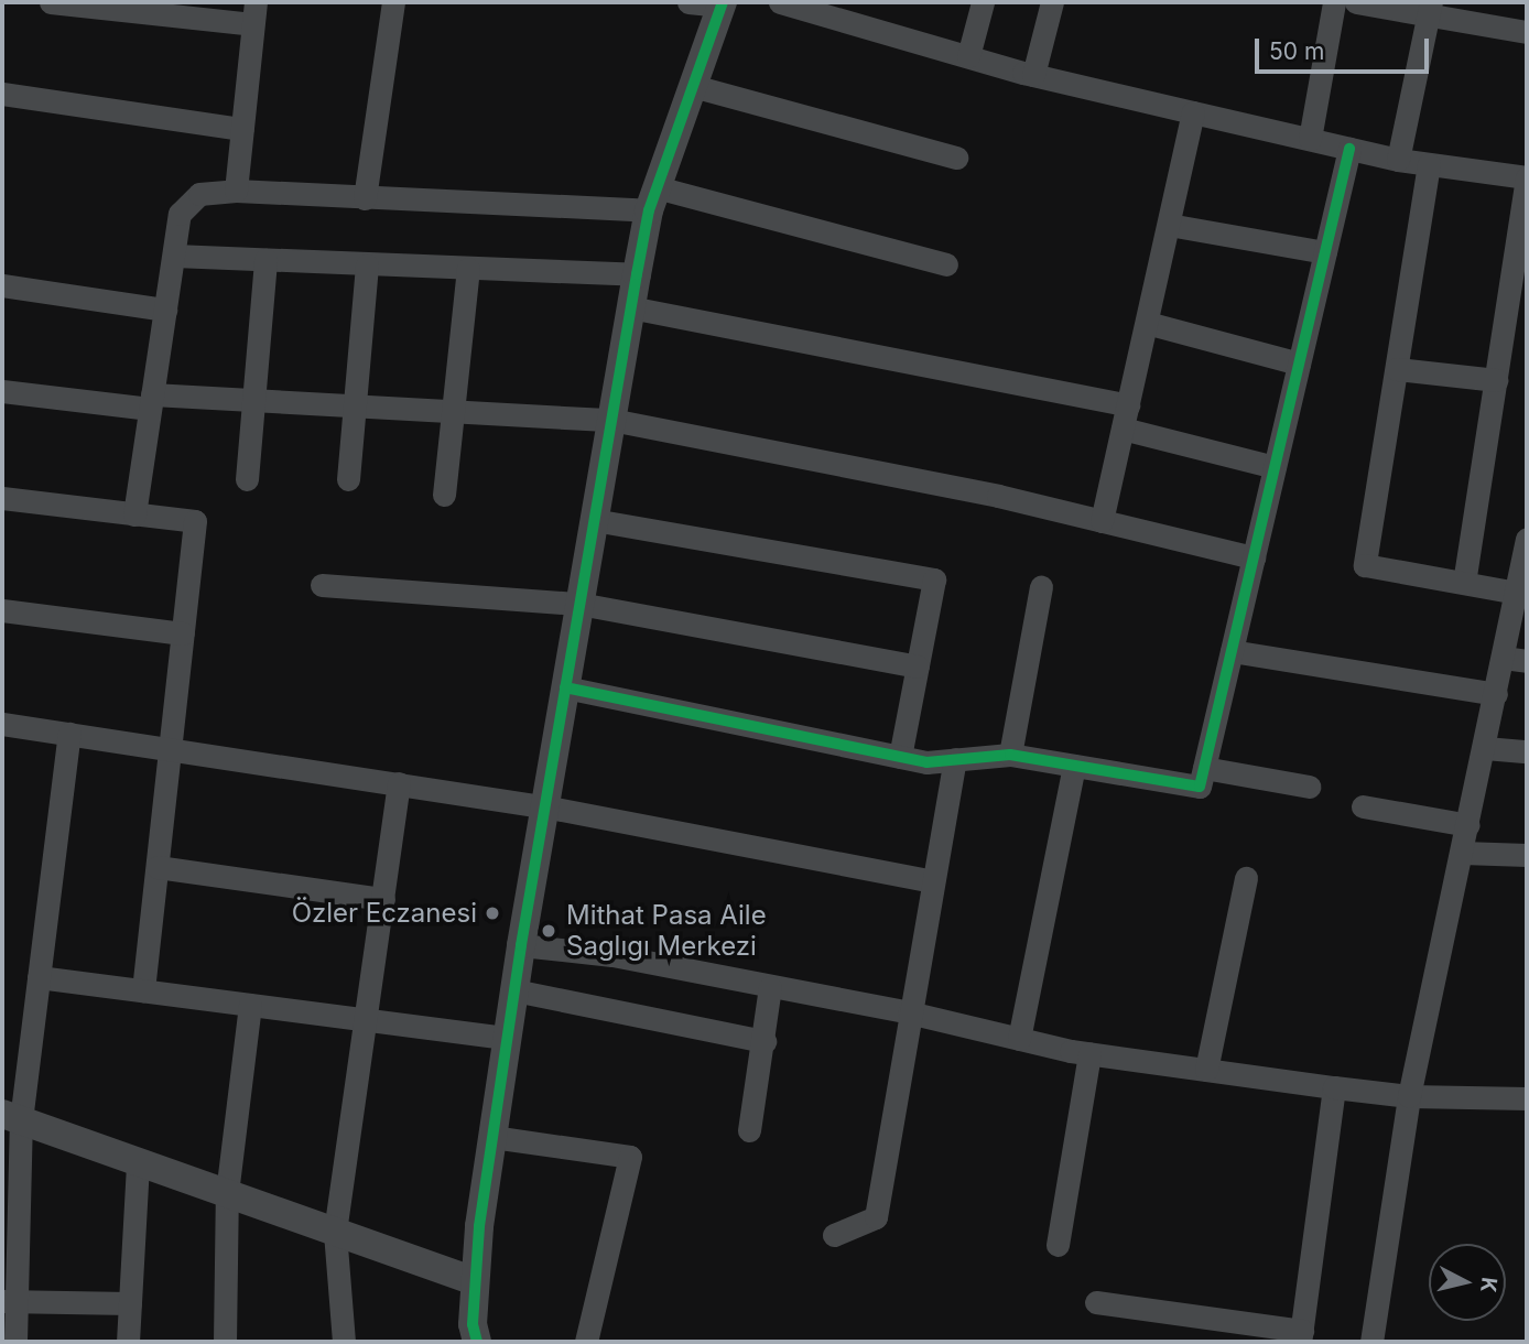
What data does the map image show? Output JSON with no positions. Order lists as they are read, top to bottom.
{
  "places": ["Özler Eczanesi", "Mithat Pasa Aile Saglıgı Merkezi"],
  "scale_bar": "50 m",
  "north": "right"
}
